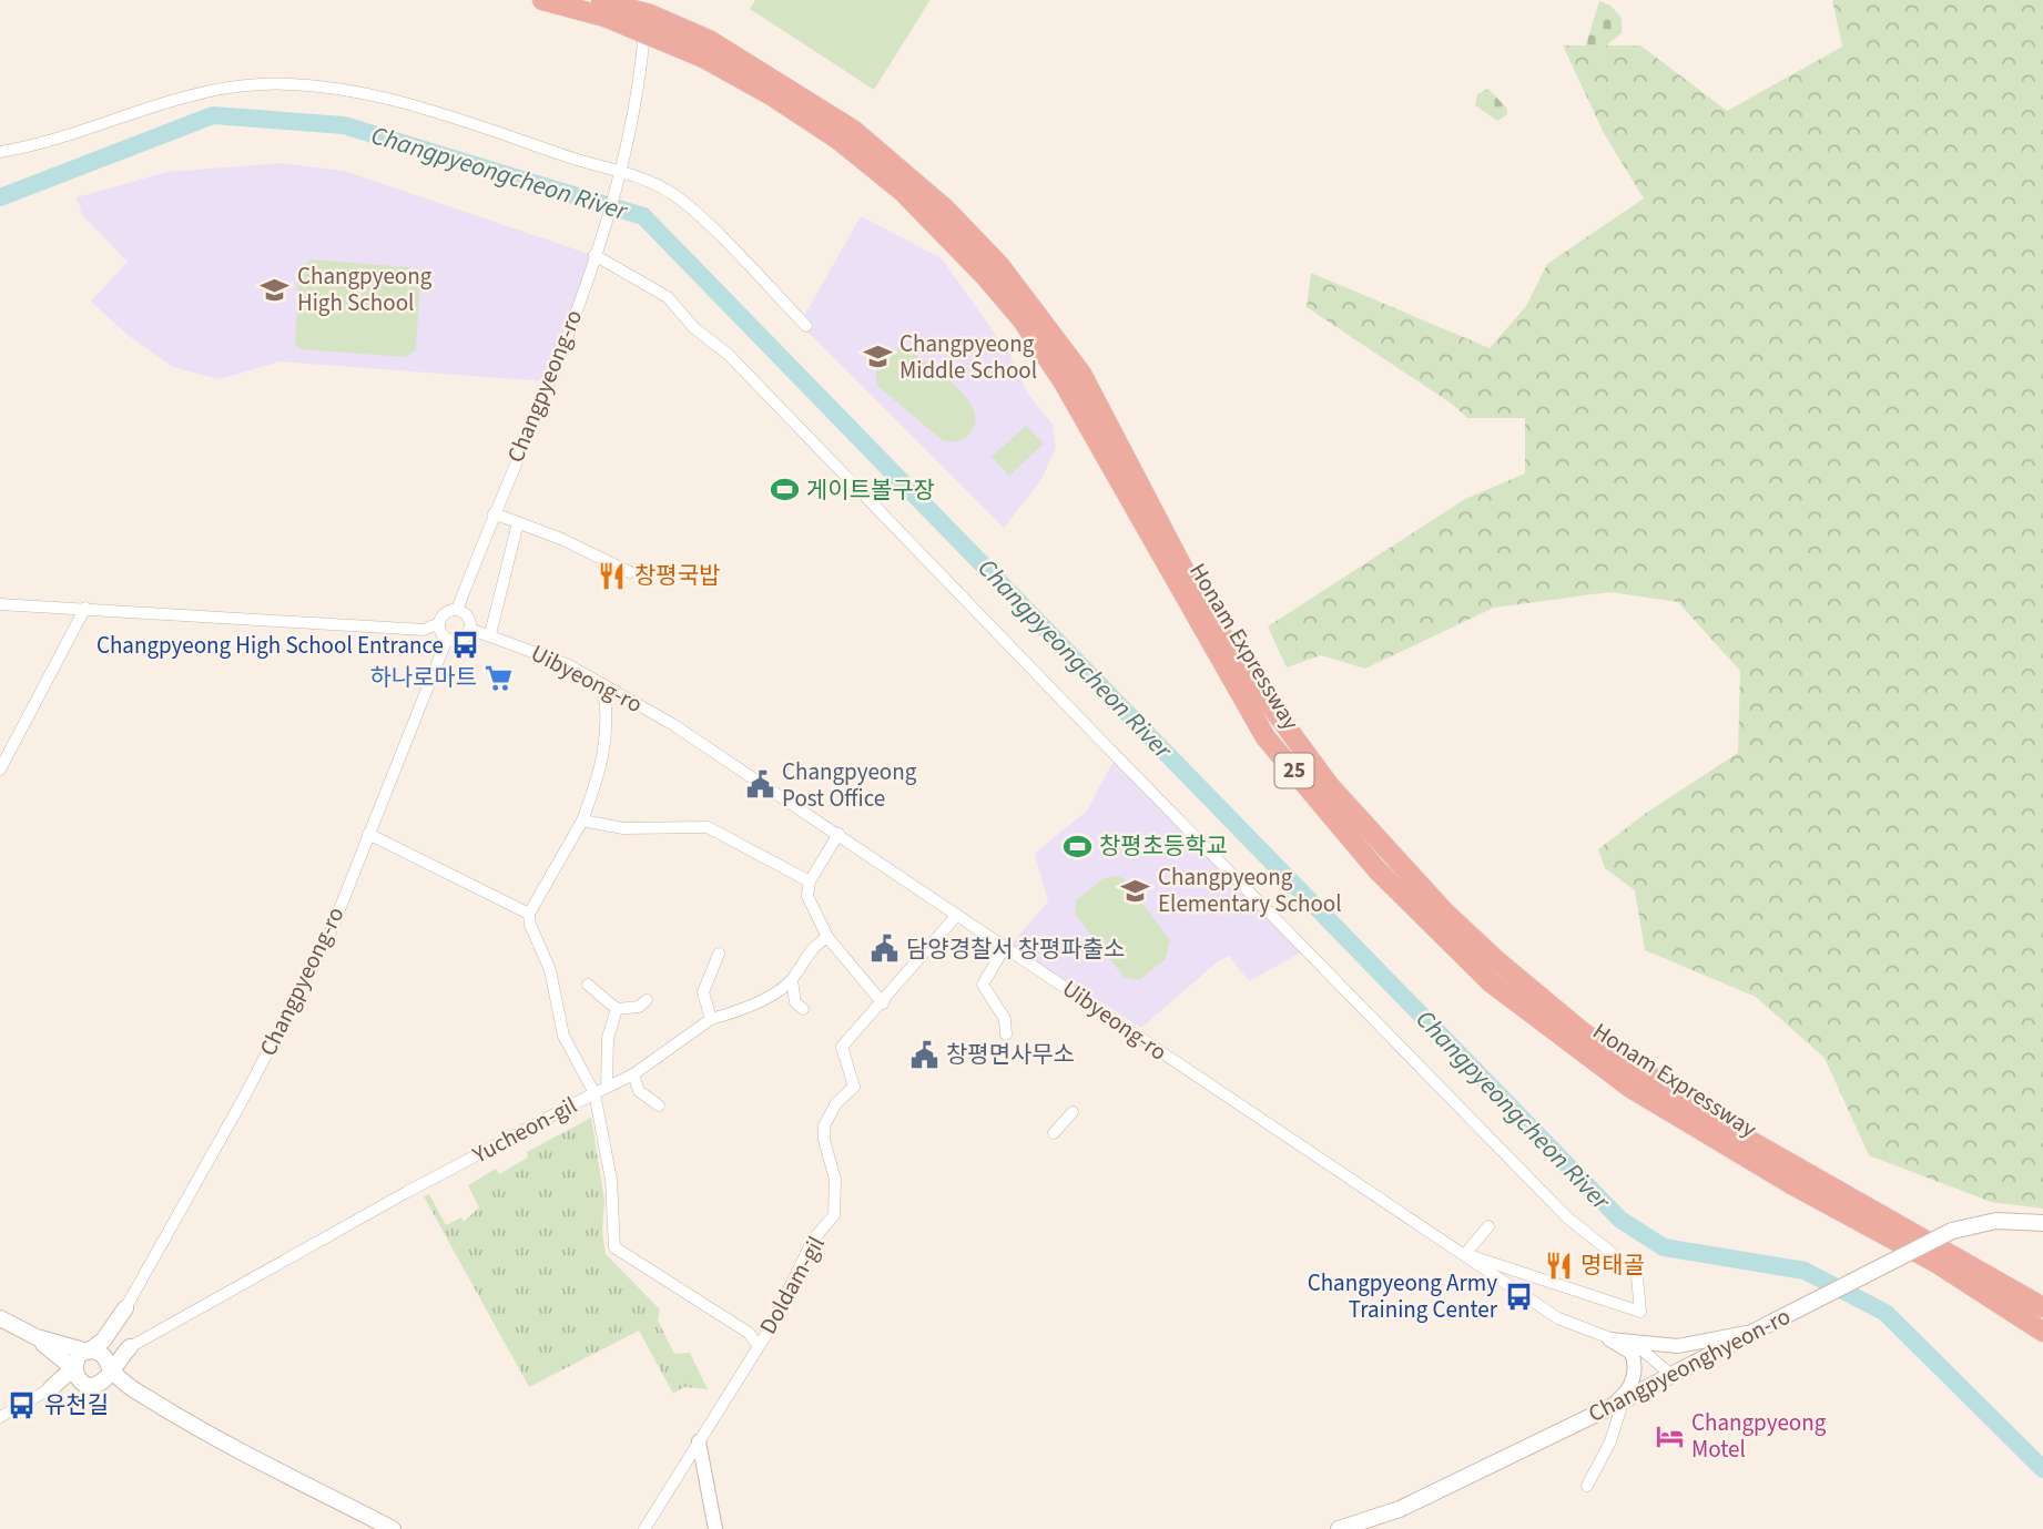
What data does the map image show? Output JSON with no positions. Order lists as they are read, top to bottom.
{
  "streets": {
    "highway": ["Honam Expressway", "25"],
    "main road": ["Changpyeonghyeon-ro"],
    "street": [
      "Changpyeong-ro",
      "Uibyeong-ro",
      "Yucheon-gil",
      "Doldam-gil"
    ]
  },
  "crossings": [
    ["Changpyeong-ro", "Uibyeong-ro"],
    ["Uibyeong-ro", "Doldam-gil"],
    ["Uibyeong-ro", "Changpyeonghyeon-ro"]
  ],
  "water": ["Changpyeongcheon River"],
  "places": {
    "school or university": ["Changpyeong High School", "Changpyeong Middle School", "Changpyeong Elementary School"],
    "sports": ["게이트볼구장", "창평초등학교"],
    "restaurant": ["창평국밥", "명태골"],
    "bus stop": ["Changpyeong High School Entrance", "Changpyeong Army Training Center", "유천길"],
    "supermarket": ["하나로마트"],
    "public building": ["Changpyeong Post Office", "담양경찰서 창평파출소", "창평면사무소"],
    "hotel": ["Changpyeong Motel"]
  }
}
